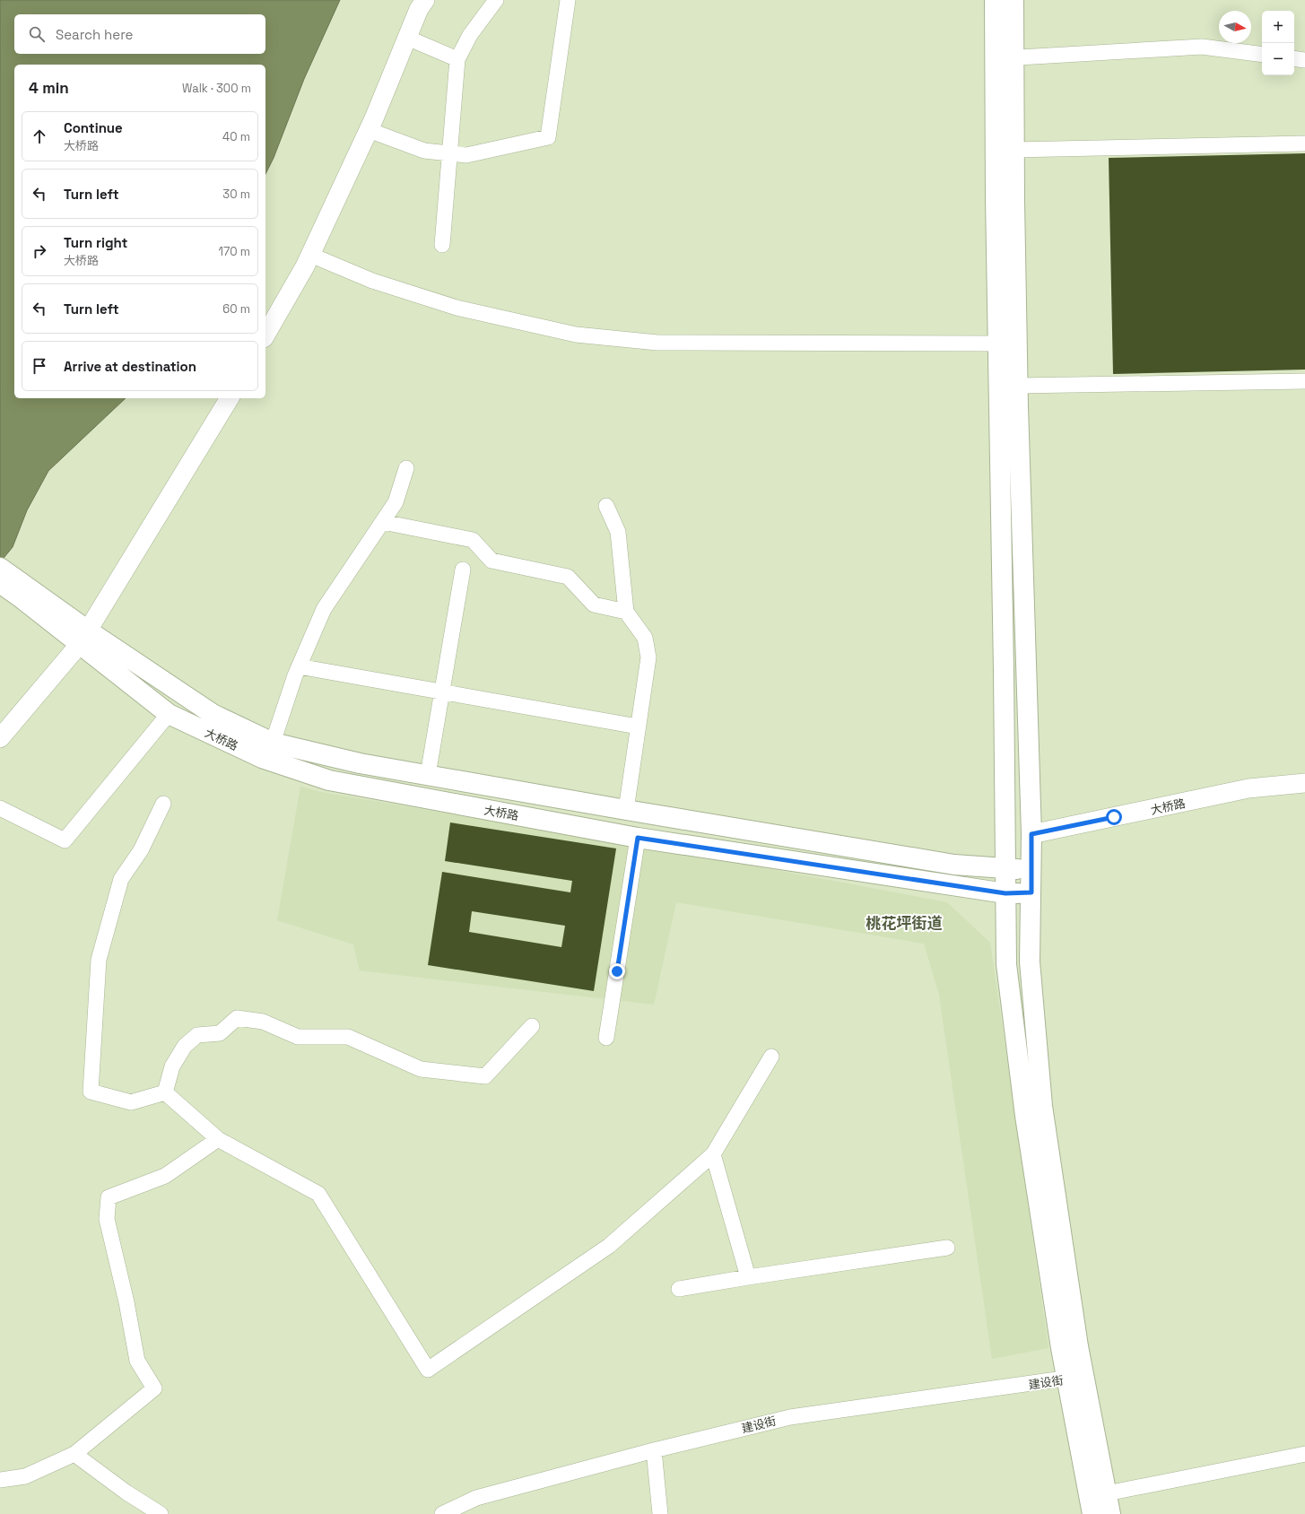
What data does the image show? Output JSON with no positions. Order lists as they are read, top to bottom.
{
  "streets": {
    "main road": ["大桥路"],
    "street": ["建设街"]
  },
  "districts": ["桃花坪街道"],
  "north": "right",
  "page": {
    "map_buttons": ["+", "−"],
    "search": "Search here",
    "heading": ["4 min", "Walk · 300 m"],
    "list": [
      ["Continue", "大桥路", "40 m"],
      ["Turn left", "30 m"],
      ["Turn right", "大桥路", "170 m"],
      ["Turn left", "60 m"],
      "Arrive at destination"
    ]
  }
}
